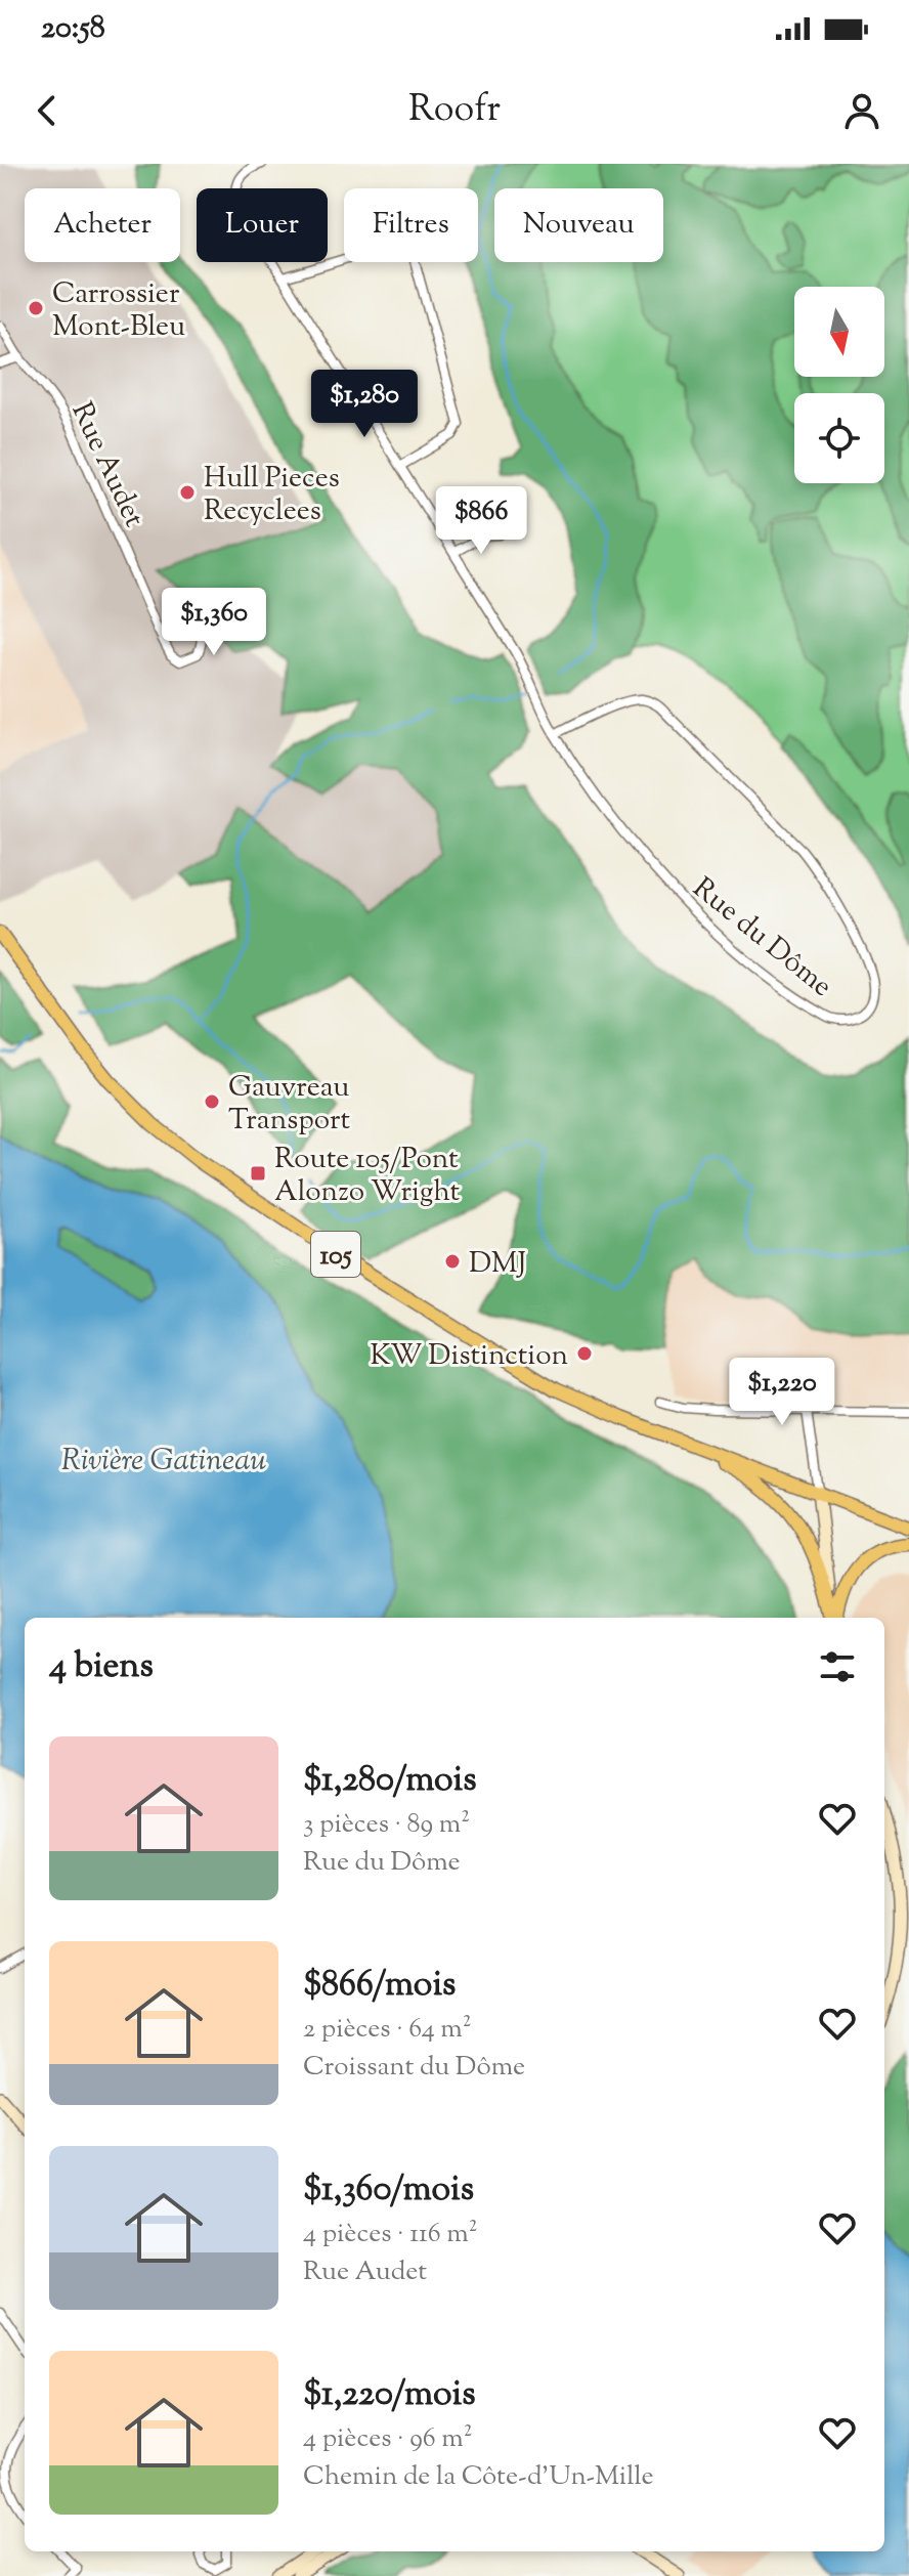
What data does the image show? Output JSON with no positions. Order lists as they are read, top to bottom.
{
  "streets": {
    "main road": ["105"],
    "street": ["Rue Audet", "Rue du Dôme"]
  },
  "water": ["Rivière Gatineau"],
  "places": {
    "other": [
      "Carrossier Mont-Bleu",
      "Hull Pieces Recyclees",
      "Gauvreau Transport",
      "DMJ",
      "KW Distinction"
    ],
    "transit": ["Route 105/Pont Alonzo Wright"]
  },
  "north": "bottom",
  "page": {
    "status": "20:58",
    "header": "Roofr",
    "chip": [
      "Acheter",
      "Louer",
      "Filtres",
      "Nouveau"
    ],
    "price": [
      "$1,280",
      "$866",
      "$1,360",
      "$1,220"
    ],
    "heading": "4 biens",
    "list": [
      {
        "name": "$1,280/mois",
        "note": "3 pièces · 89 m² · Rue du Dôme"
      },
      {
        "name": "$866/mois",
        "note": "2 pièces · 64 m² · Croissant du Dôme"
      },
      {
        "name": "$1,360/mois",
        "note": "4 pièces · 116 m² · Rue Audet"
      },
      {
        "name": "$1,220/mois",
        "note": "4 pièces · 96 m² · Chemin de la Côte-d'Un-Mille"
      }
    ]
  }
}
